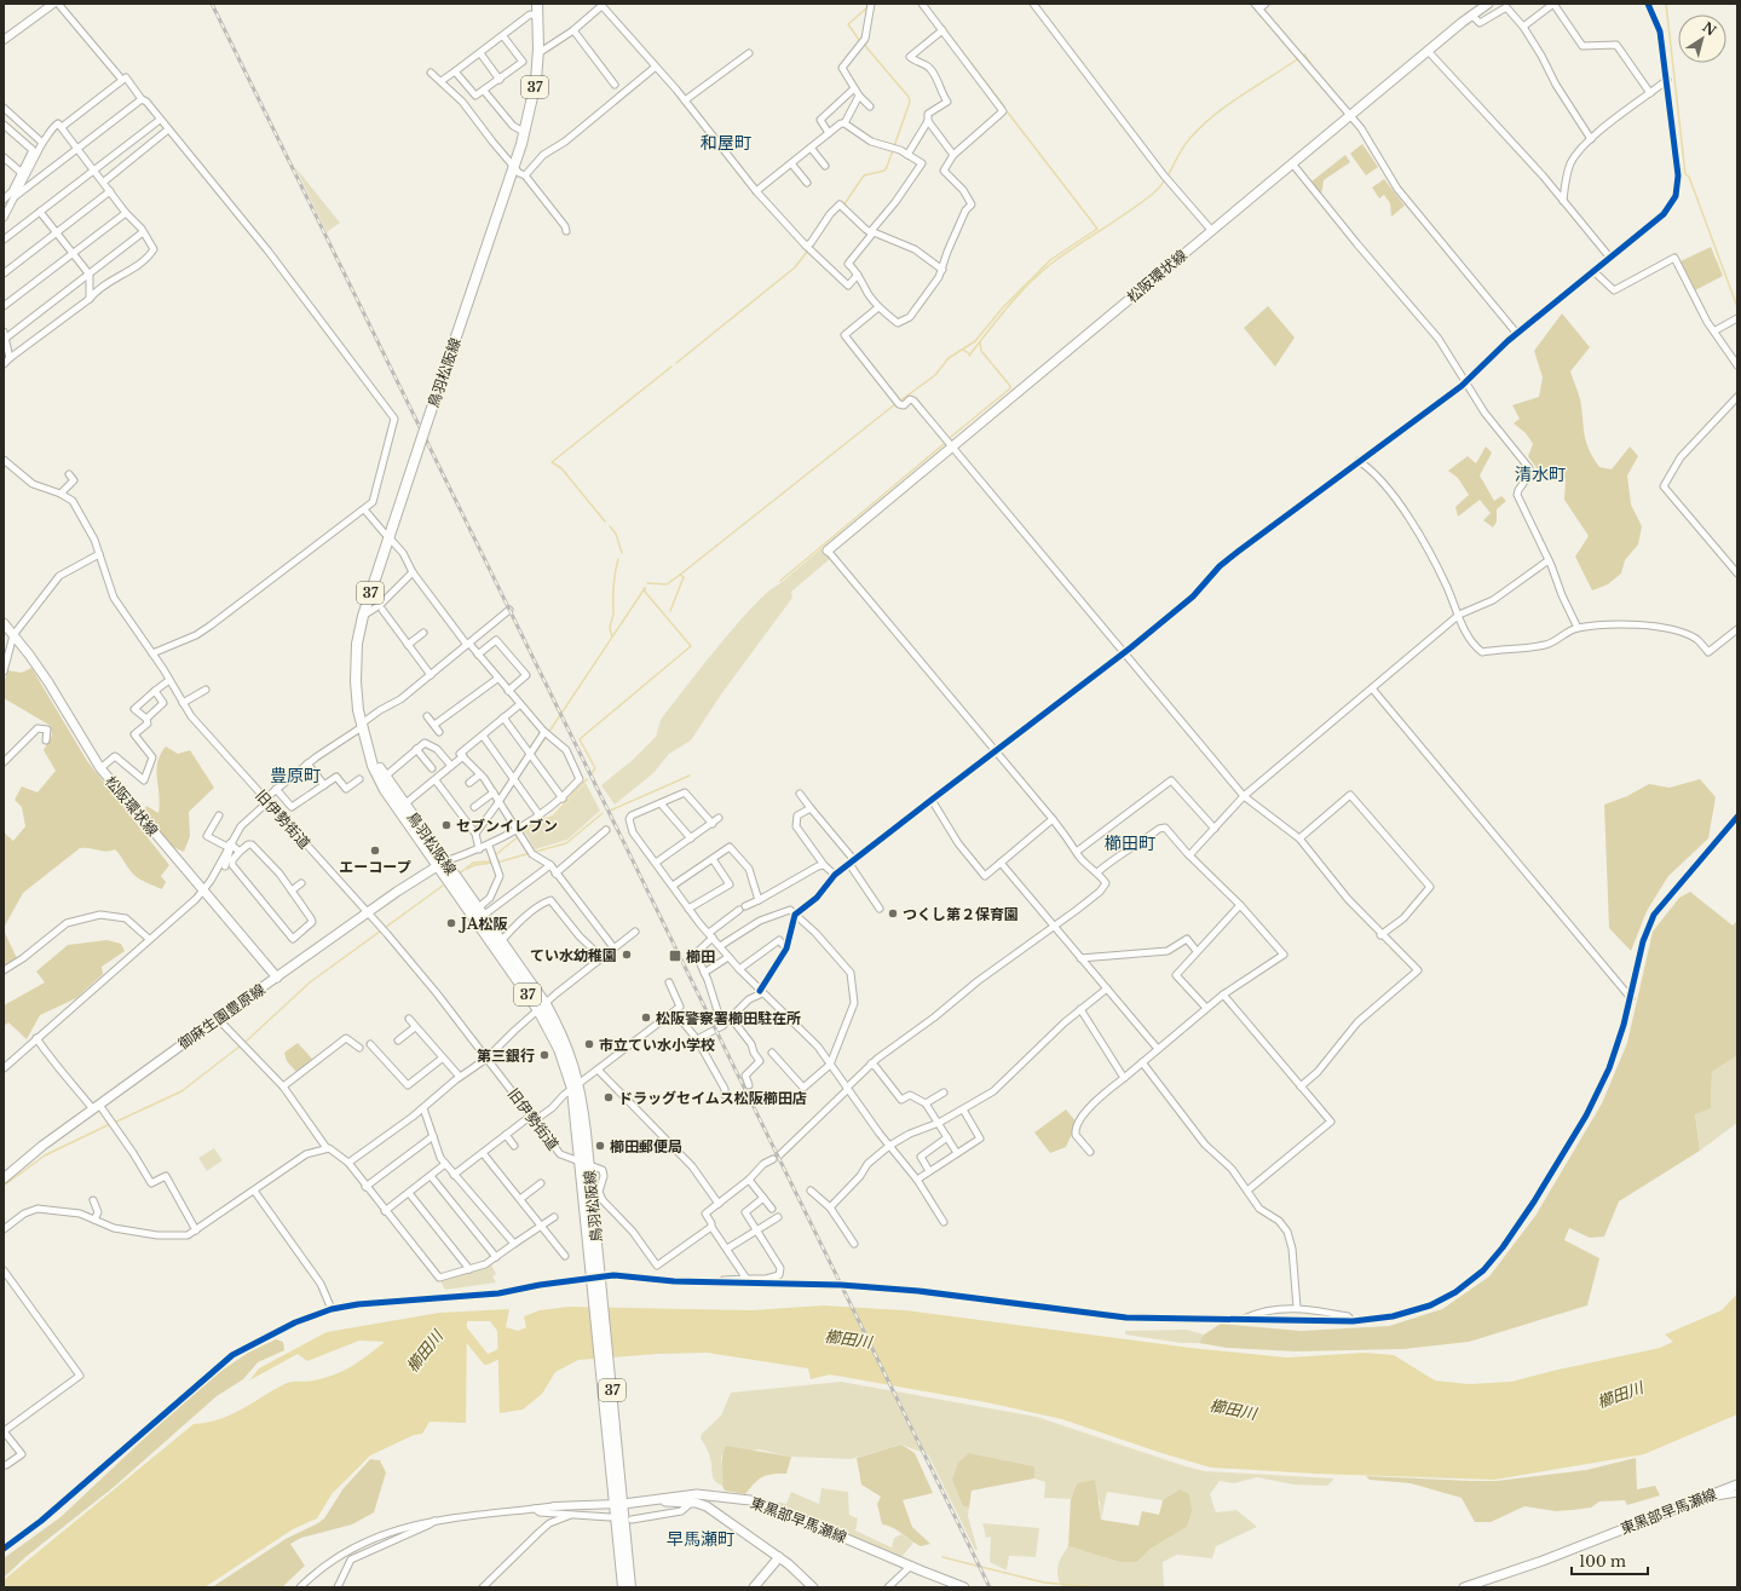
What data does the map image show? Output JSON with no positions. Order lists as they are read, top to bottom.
{
  "streets": {
    "main road": [
      "37",
      "松阪環状線",
      "鳥羽松阪線",
      "御麻生園豊原線",
      "東黒部早馬瀬線"
    ],
    "street": ["旧伊勢街道"]
  },
  "crossings": [
    ["松阪環状線", "御麻生園豊原線"],
    ["鳥羽松阪線", "旧伊勢街道"],
    ["鳥羽松阪線", "御麻生園豊原線"],
    ["鳥羽松阪線", "東黒部早馬瀬線"],
    ["旧伊勢街道", "御麻生園豊原線"]
  ],
  "districts": [
    "和屋町",
    "清水町",
    "豊原町",
    "櫛田町",
    "早馬瀬町"
  ],
  "water": ["櫛田川"],
  "places": {
    "other": [
      "セブンイレブン",
      "エーコープ",
      "つくし第２保育園",
      "JA松阪",
      "てい水幼稚園",
      "松阪警察署櫛田駐在所",
      "市立てい水小学校",
      "第三銀行",
      "ドラッグセイムス松阪櫛田店",
      "櫛田郵便局"
    ],
    "transit": ["櫛田"]
  },
  "scale_bar": "100 m",
  "north": "top right"
}
